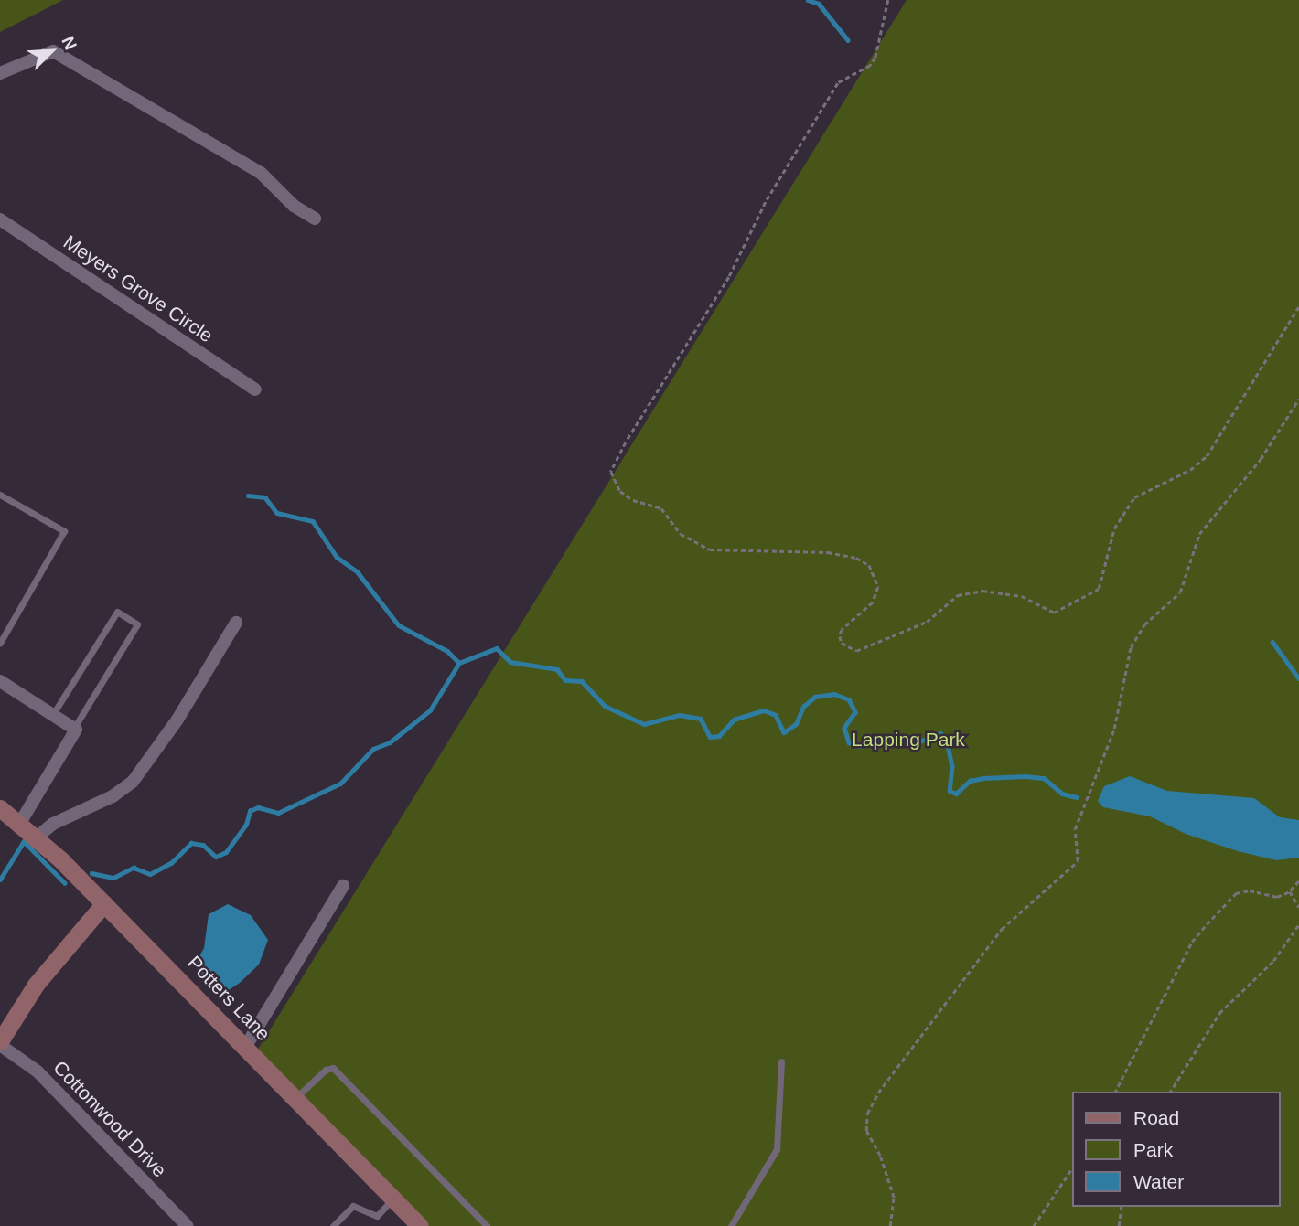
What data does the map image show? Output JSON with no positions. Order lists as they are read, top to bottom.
{
  "streets": {
    "main road": ["Potters Lane"],
    "street": ["Meyers Grove Circle", "Cottonwood Drive"]
  },
  "parks": ["Lapping Park"],
  "legend": ["Road", "Park", "Water"],
  "north": "top right"
}
